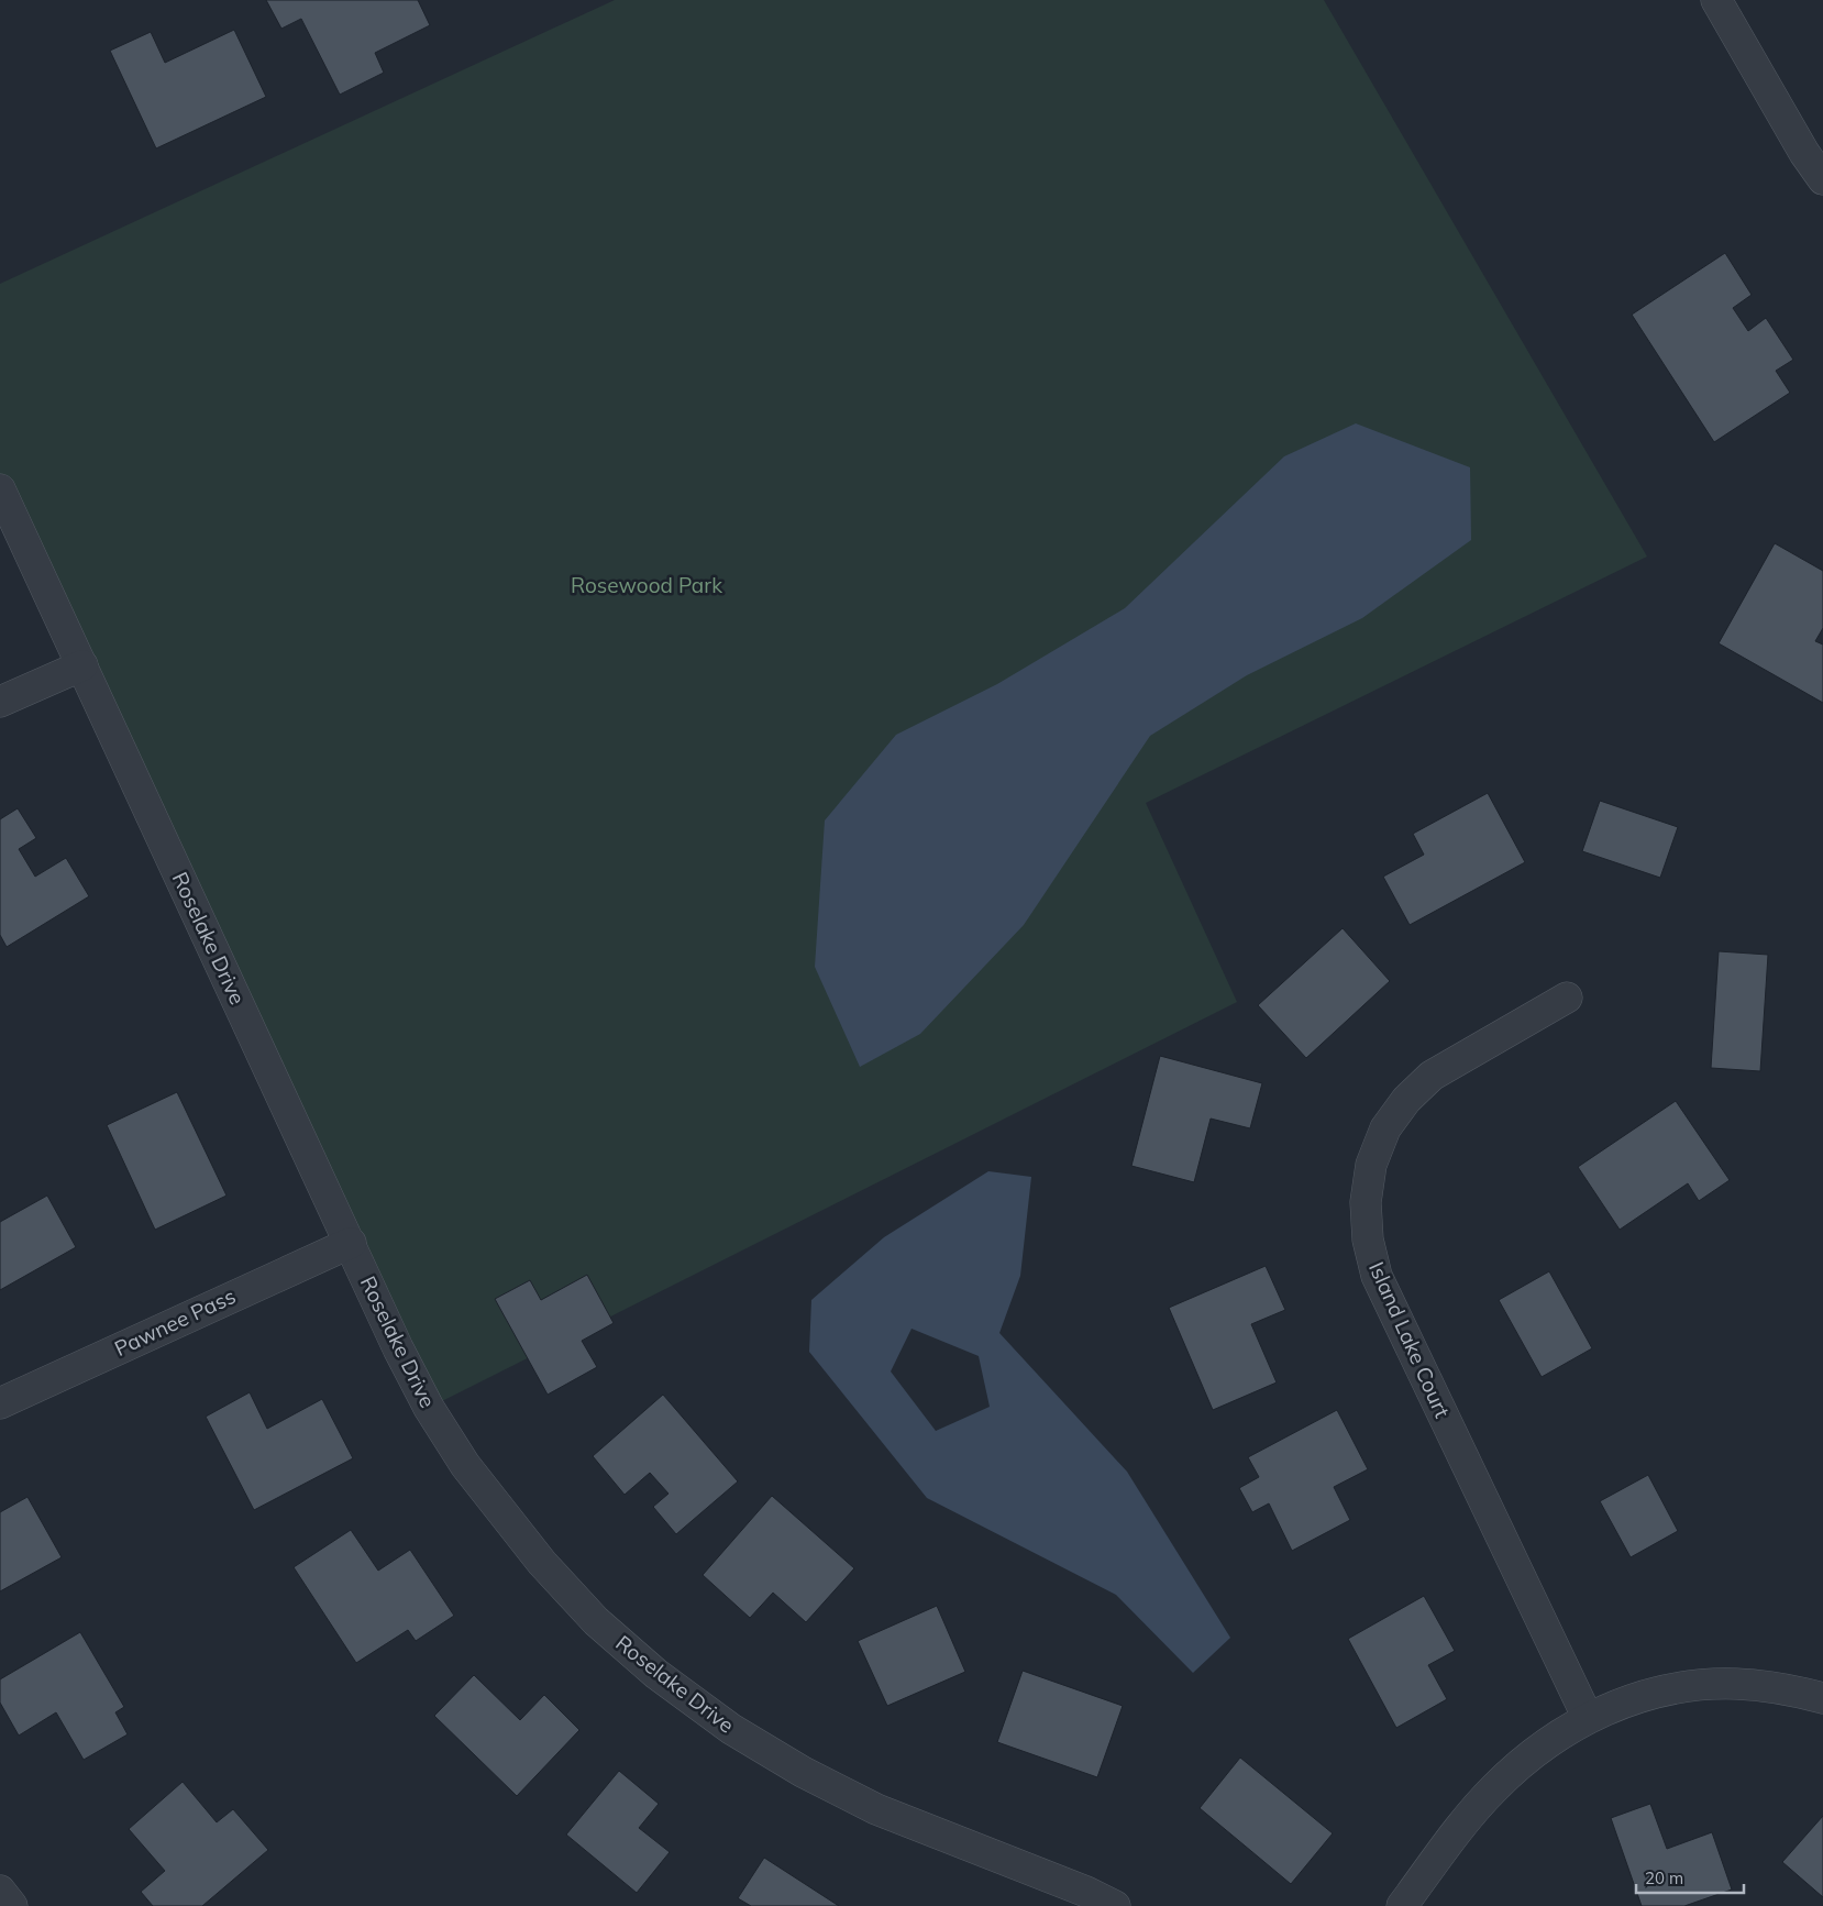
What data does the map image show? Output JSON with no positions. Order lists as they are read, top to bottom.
{
  "streets": {
    "street": ["Roselake Drive", "Pawnee Pass", "Island Lake Court"]
  },
  "crossings": [
    ["Roselake Drive", "Pawnee Pass"]
  ],
  "parks": ["Rosewood Park"],
  "scale_bar": "20 m"
}
